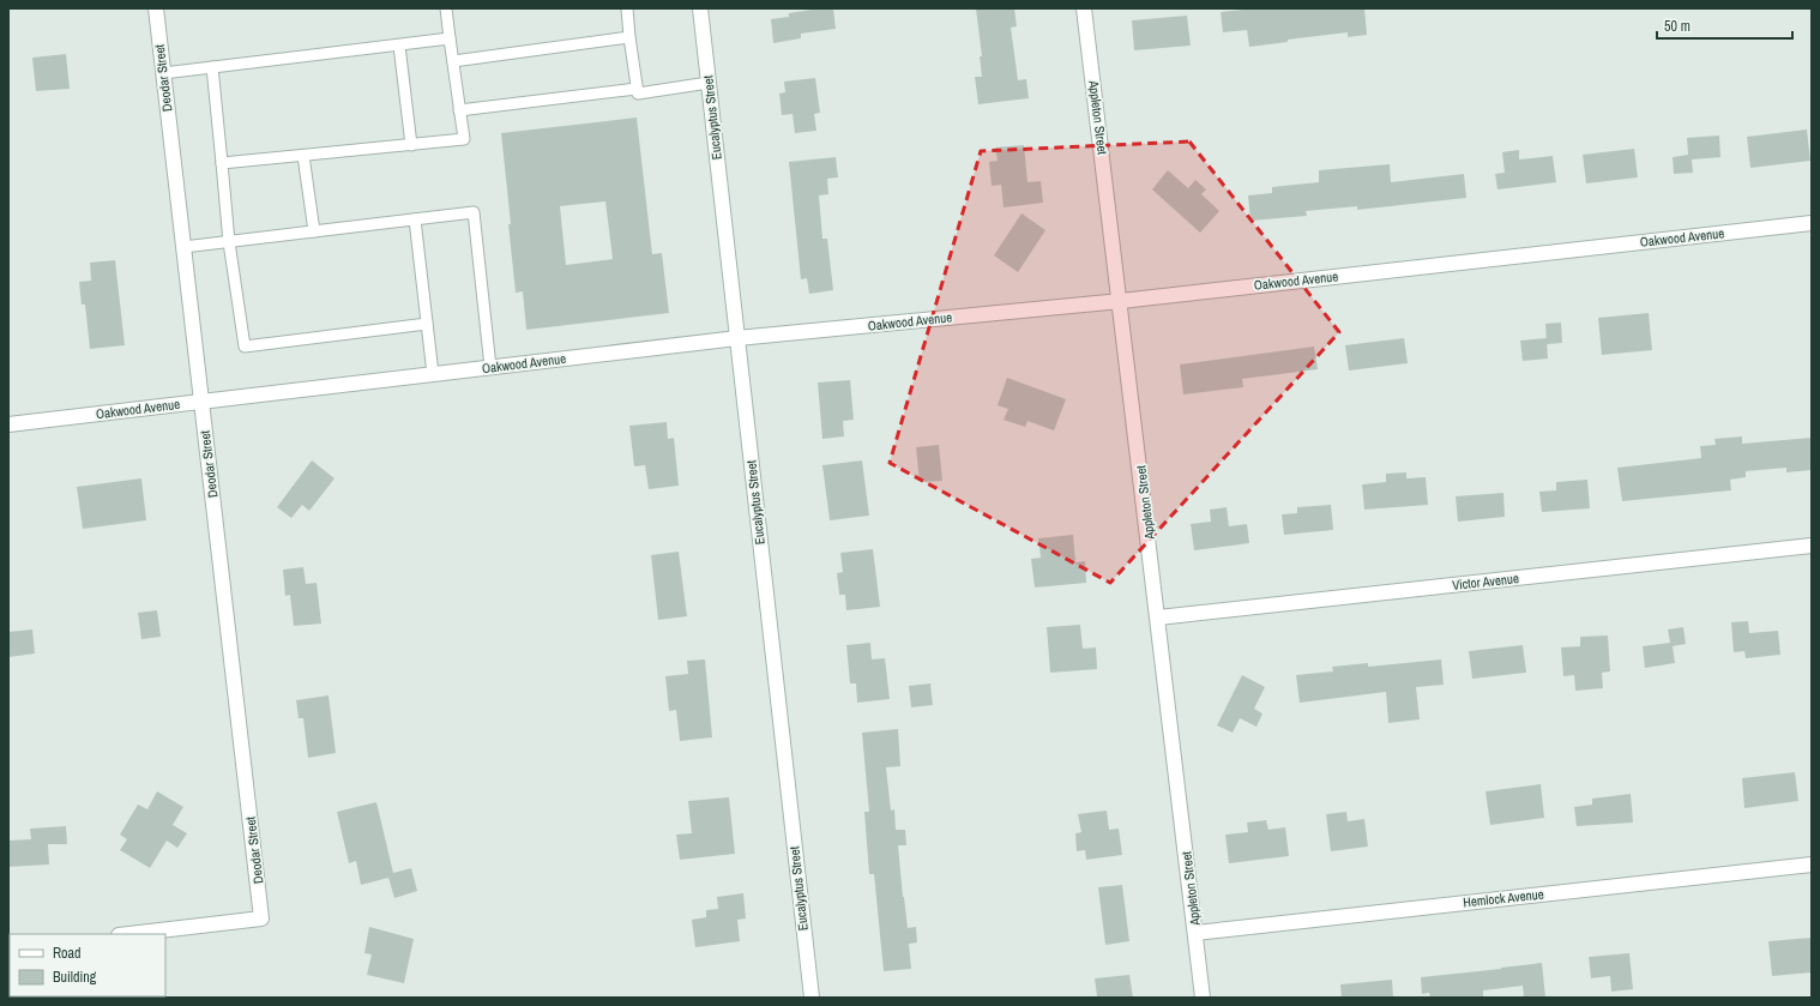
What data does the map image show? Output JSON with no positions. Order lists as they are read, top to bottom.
{
  "streets": {
    "street": [
      "Deodar Street",
      "Eucalyptus Street",
      "Appleton Street",
      "Oakwood Avenue",
      "Victor Avenue",
      "Hemlock Avenue"
    ]
  },
  "crossings": [
    ["Deodar Street", "Oakwood Avenue"],
    ["Eucalyptus Street", "Oakwood Avenue"],
    ["Appleton Street", "Oakwood Avenue"],
    ["Appleton Street", "Victor Avenue"],
    ["Appleton Street", "Hemlock Avenue"]
  ],
  "legend": ["Road", "Building"],
  "scale_bar": "50 m"
}
